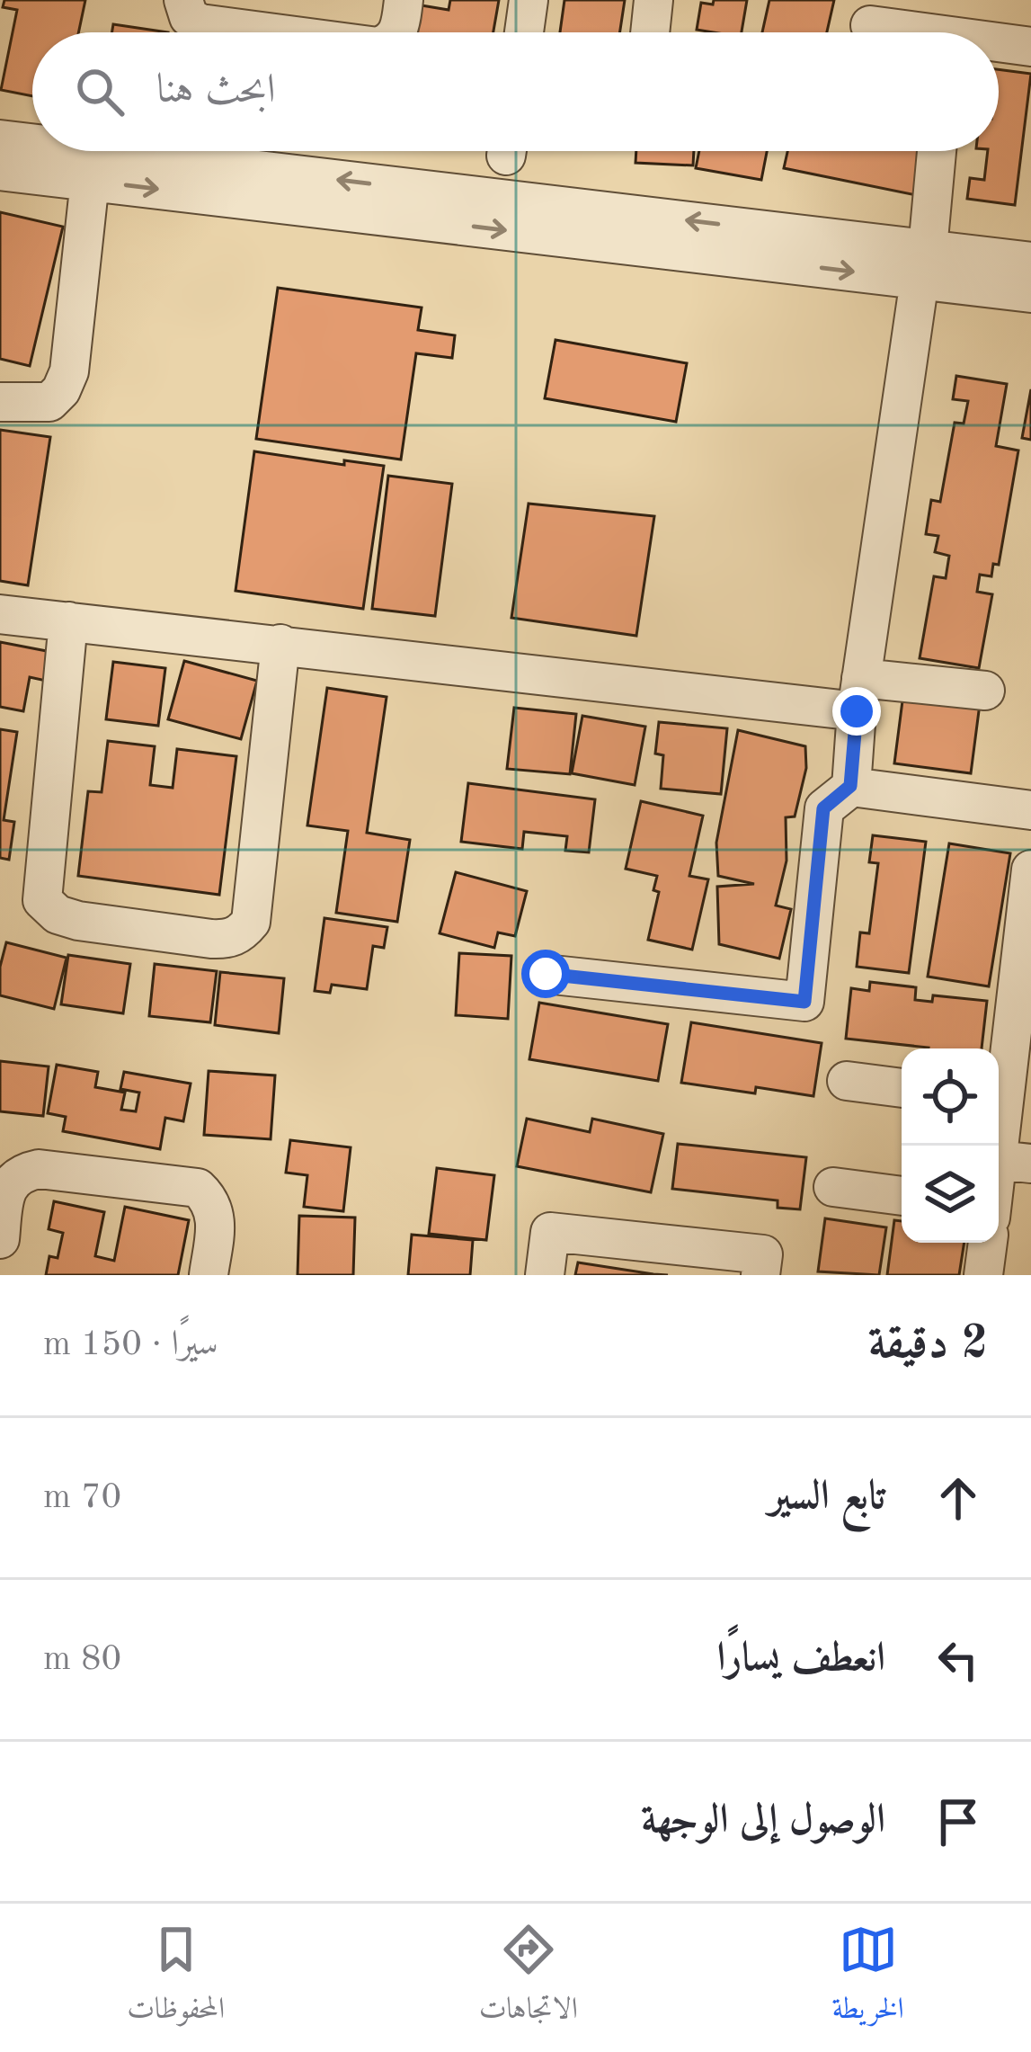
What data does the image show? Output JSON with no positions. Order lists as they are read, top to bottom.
{
  "page": {
    "search": "ابحث هنا",
    "heading": ["2 دقيقة", "سيرًا · 150 m"],
    "list": [
      ["تابع السير", "70 m"],
      ["انعطف يسارًا", "80 m"],
      "الوصول إلى الوجهة"
    ],
    "nav": ["الخريطة", "الاتجاهات", "المحفوظات"]
  }
}
